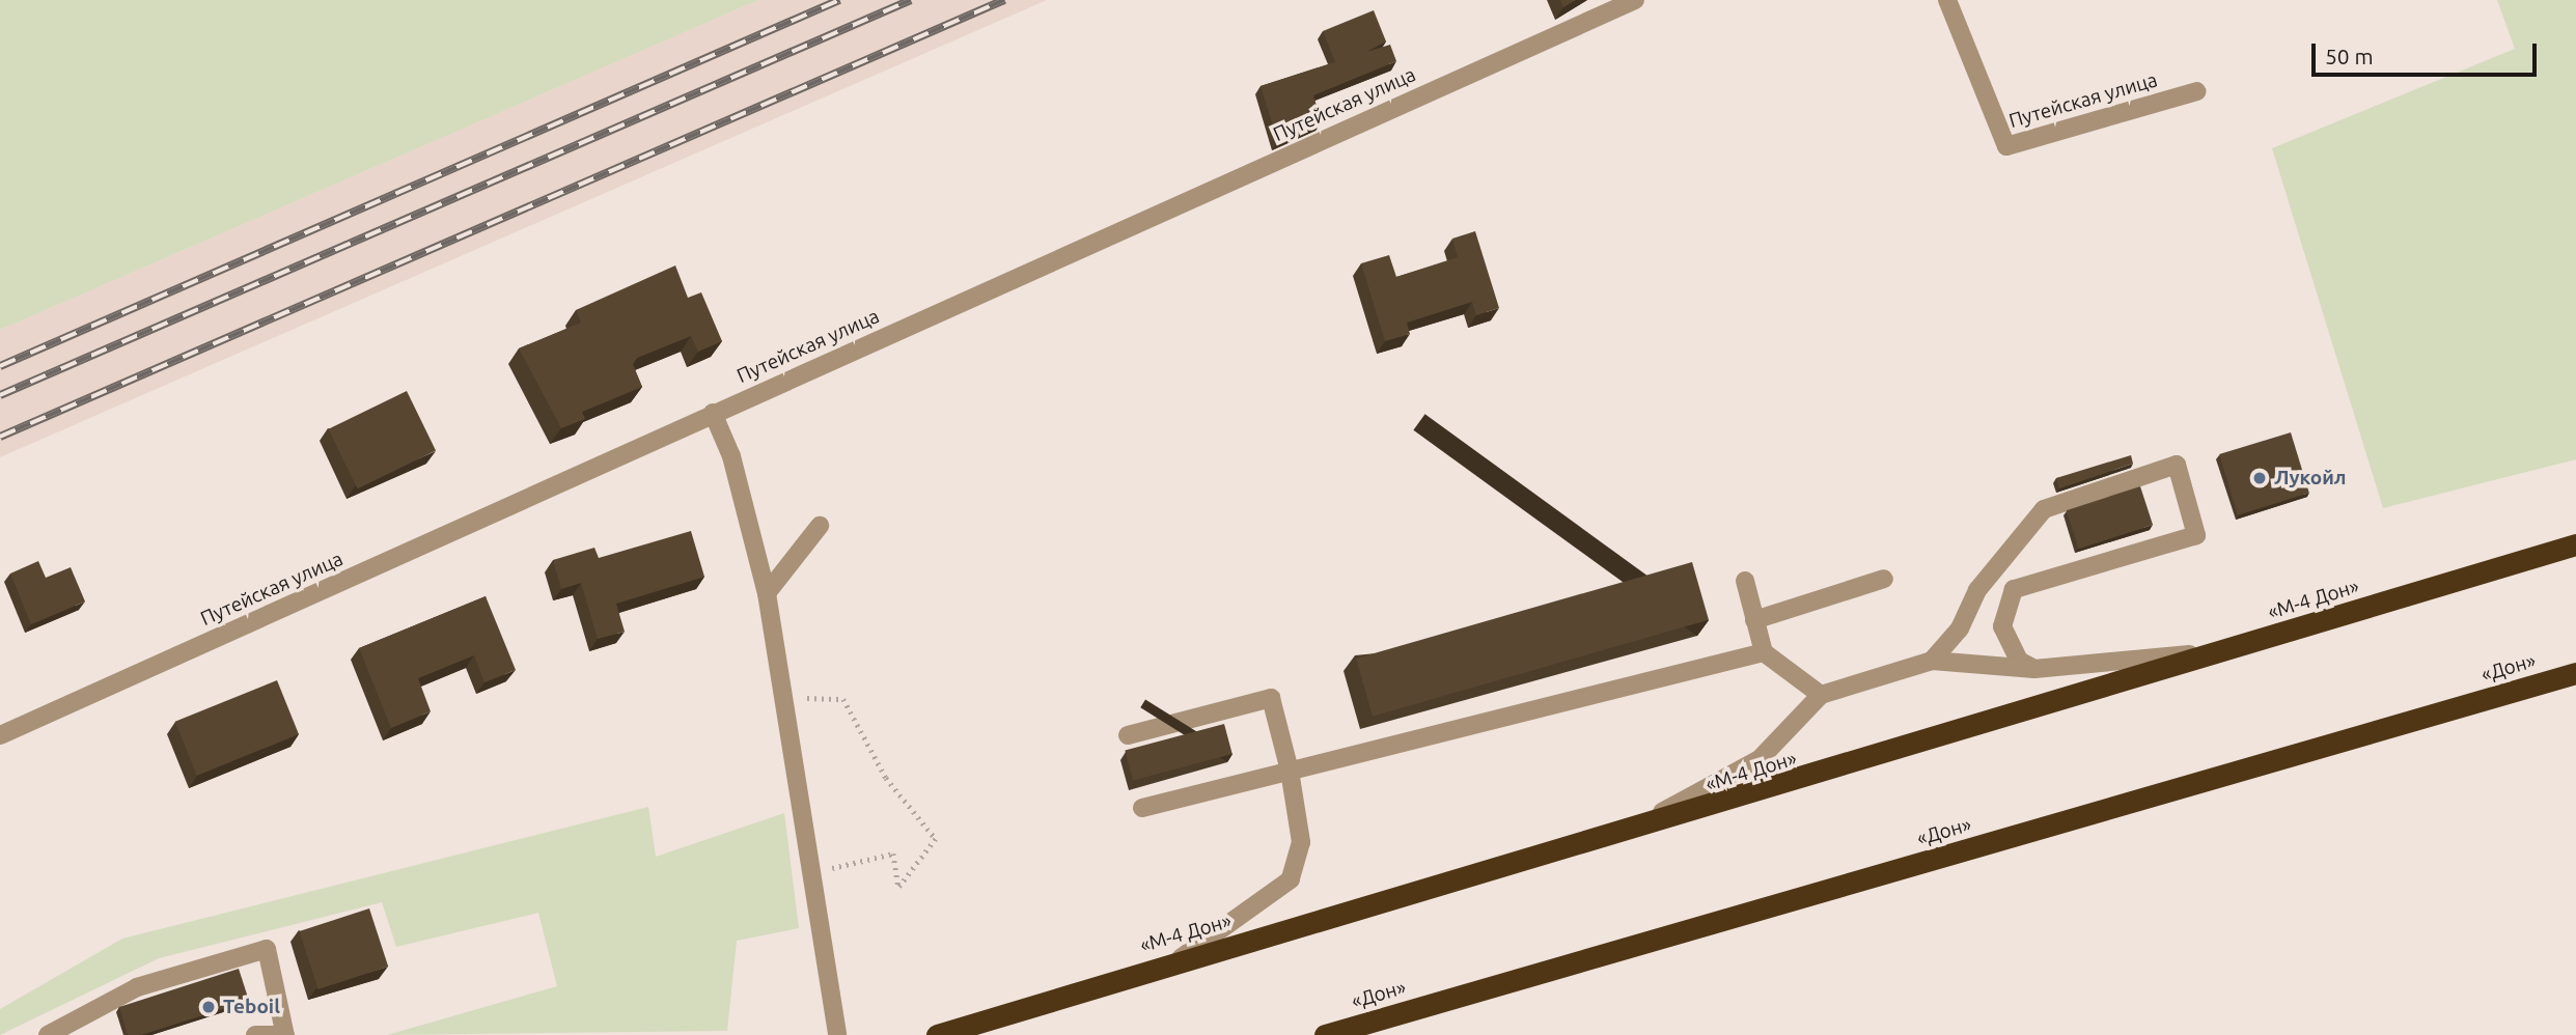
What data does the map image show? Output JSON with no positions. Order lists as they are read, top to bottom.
{
  "streets": {
    "highway": ["«М-4 Дон»", "«Дон»"],
    "street": ["Путейская улица"]
  },
  "places": ["Лукойл", "Teboil"],
  "scale_bar": "50 m"
}
